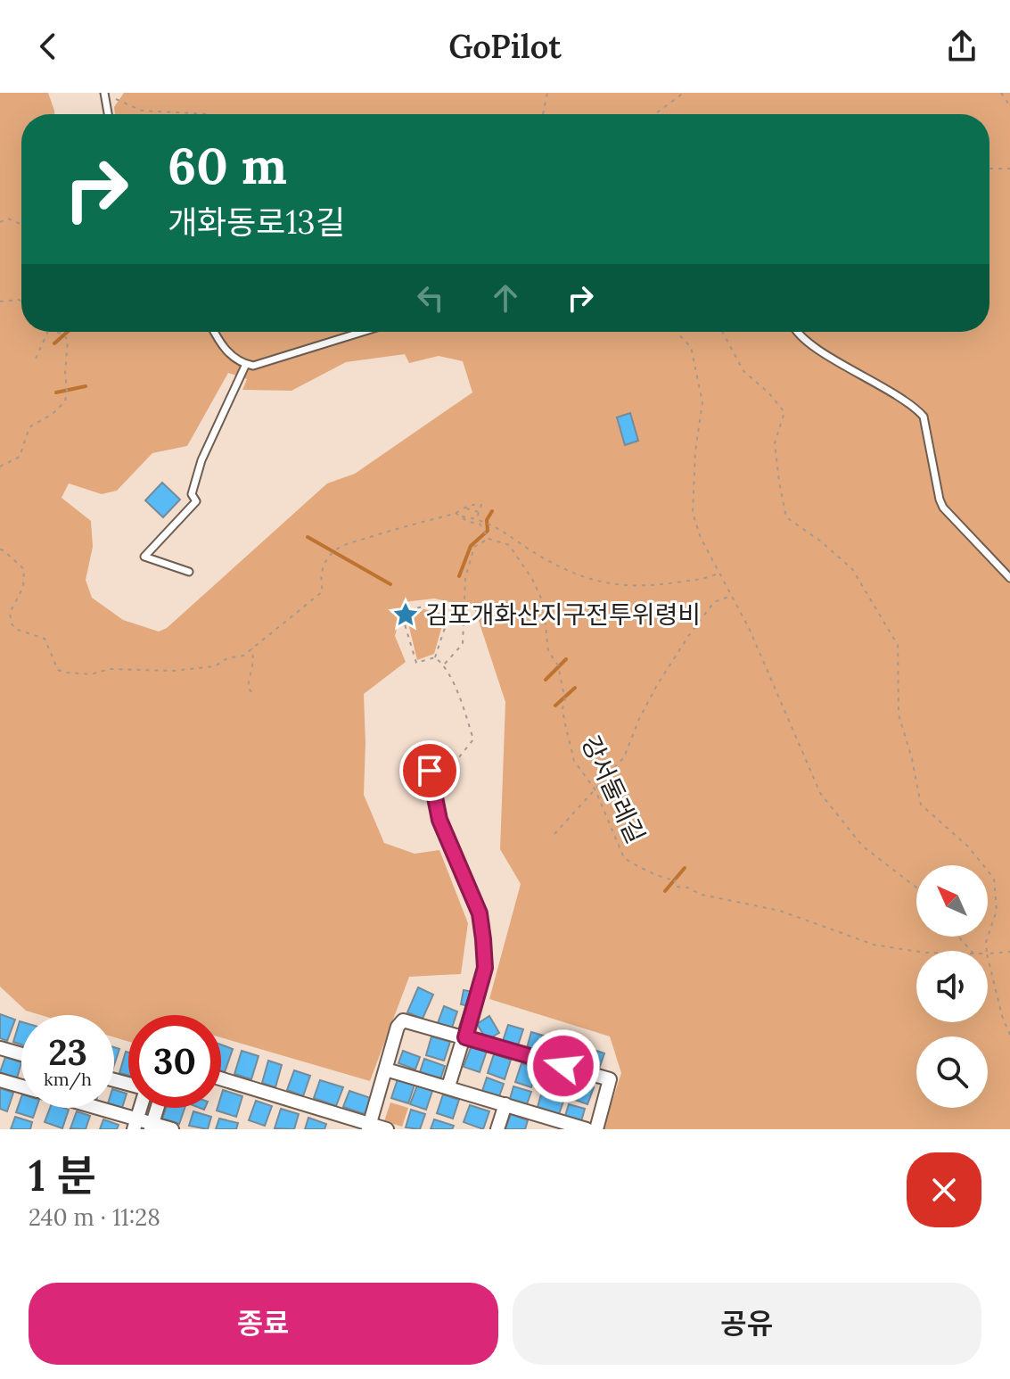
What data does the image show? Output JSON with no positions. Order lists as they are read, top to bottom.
{
  "streets": {
    "path": ["강서둘레길"]
  },
  "places": {
    "place": ["김포개화산지구전투위령비"]
  },
  "north": "top left",
  "page": {
    "header": "GoPilot",
    "turn": ["60 m", "개화동로13길"],
    "speed": "23 km/h",
    "limit": "30",
    "heading": ["1 분", "240 m · 11:28"],
    "buttons": ["종료", "공유"]
  }
}
